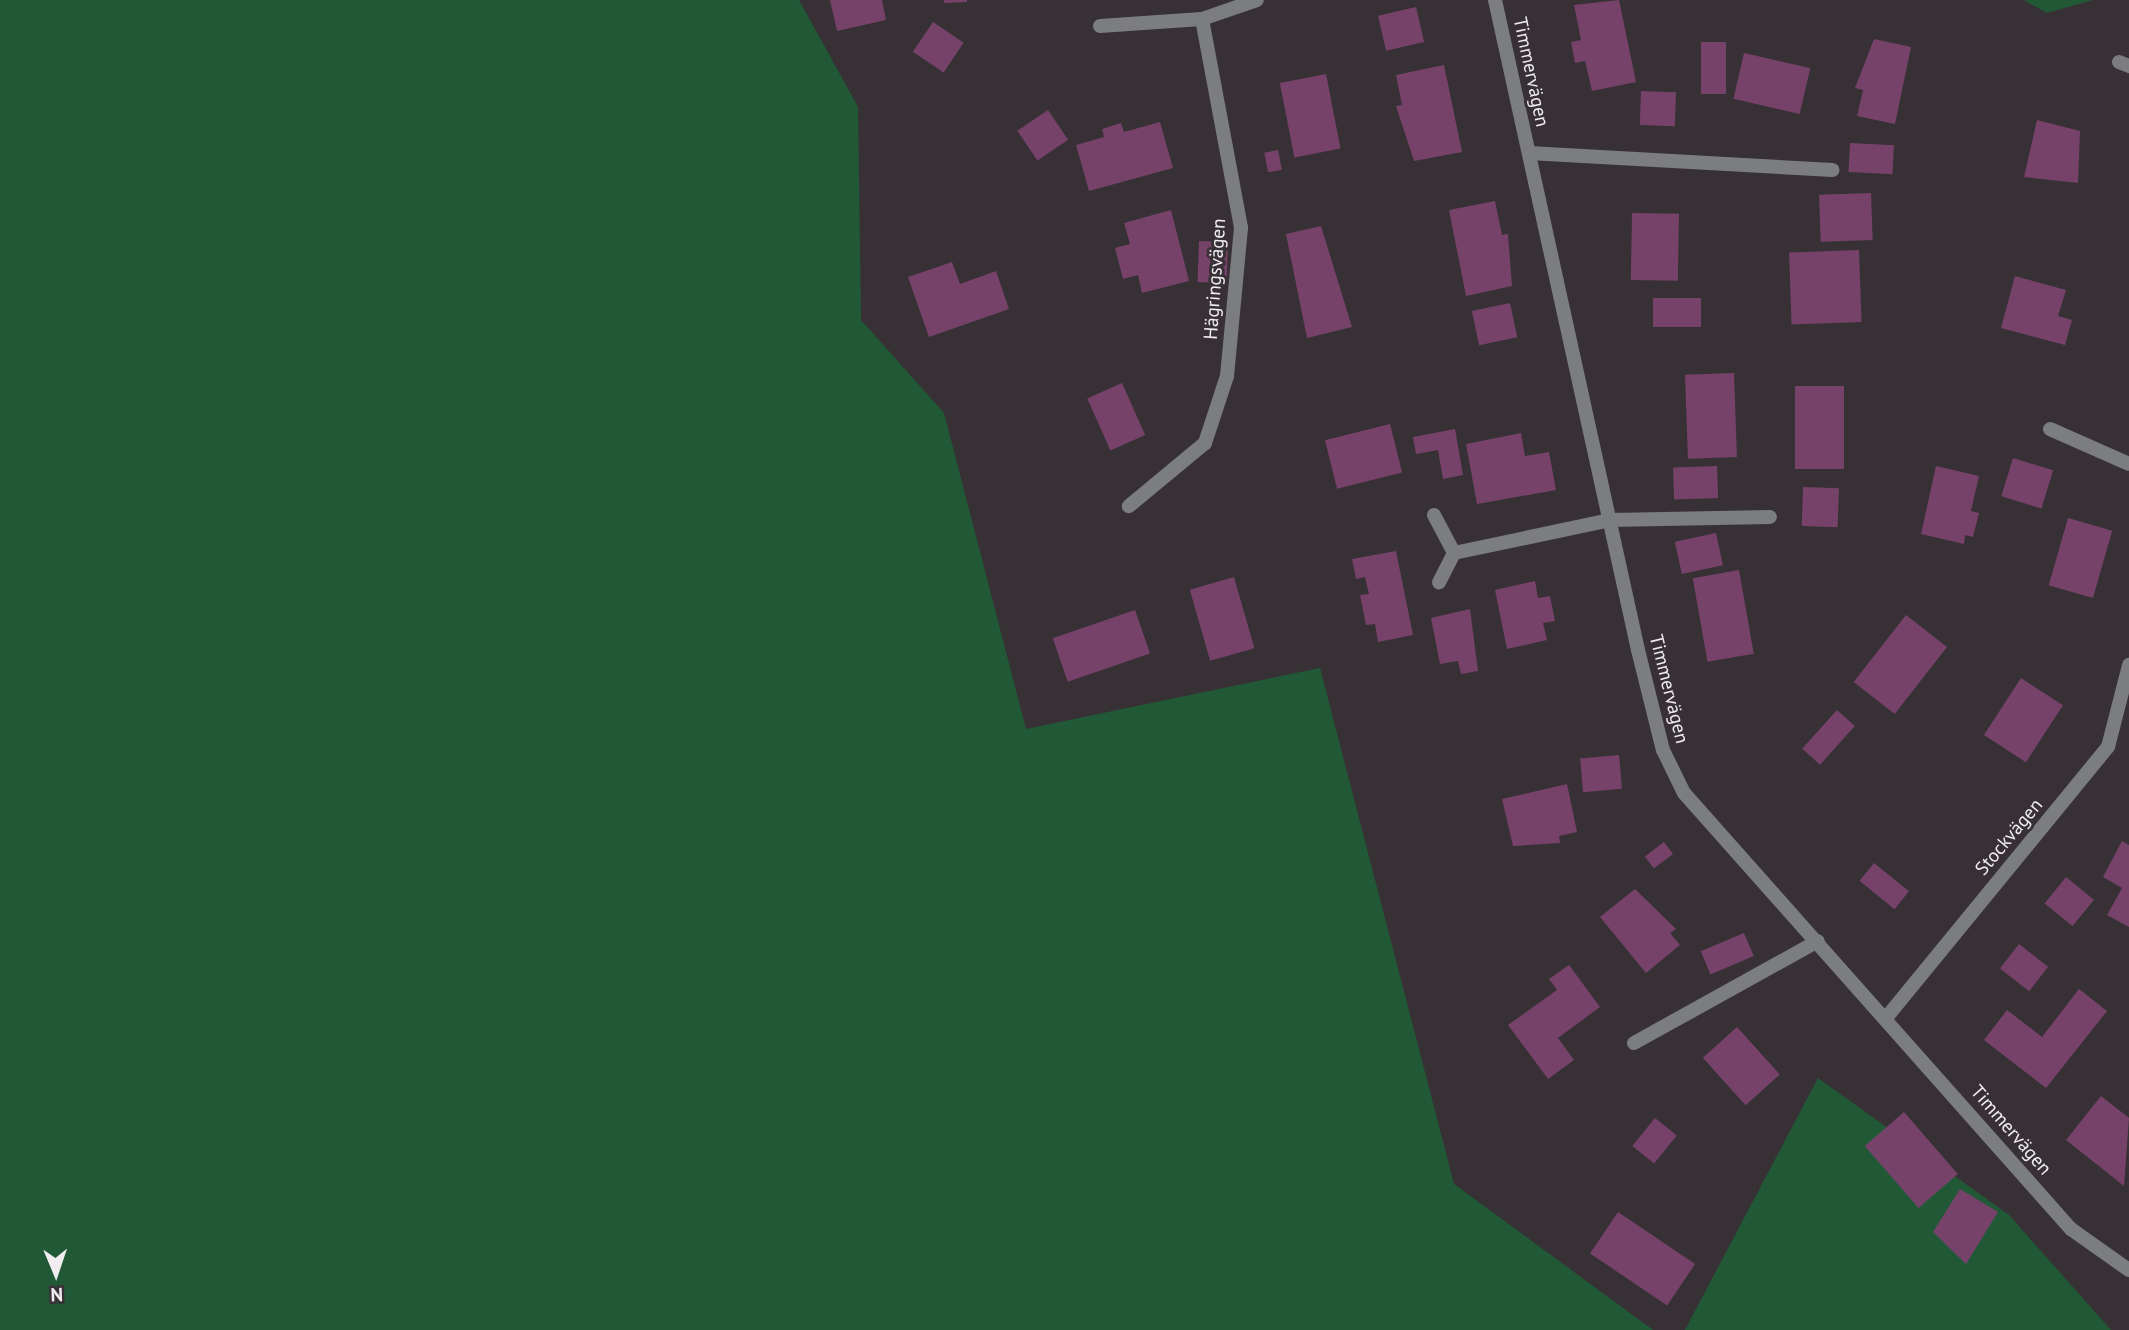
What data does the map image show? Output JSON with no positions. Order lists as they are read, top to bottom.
{
  "streets": {
    "street": ["Timmervägen", "Hägringsvägen", "Stockvägen"]
  },
  "crossings": [
    ["Timmervägen", "Stockvägen"]
  ],
  "north": "bottom"
}
